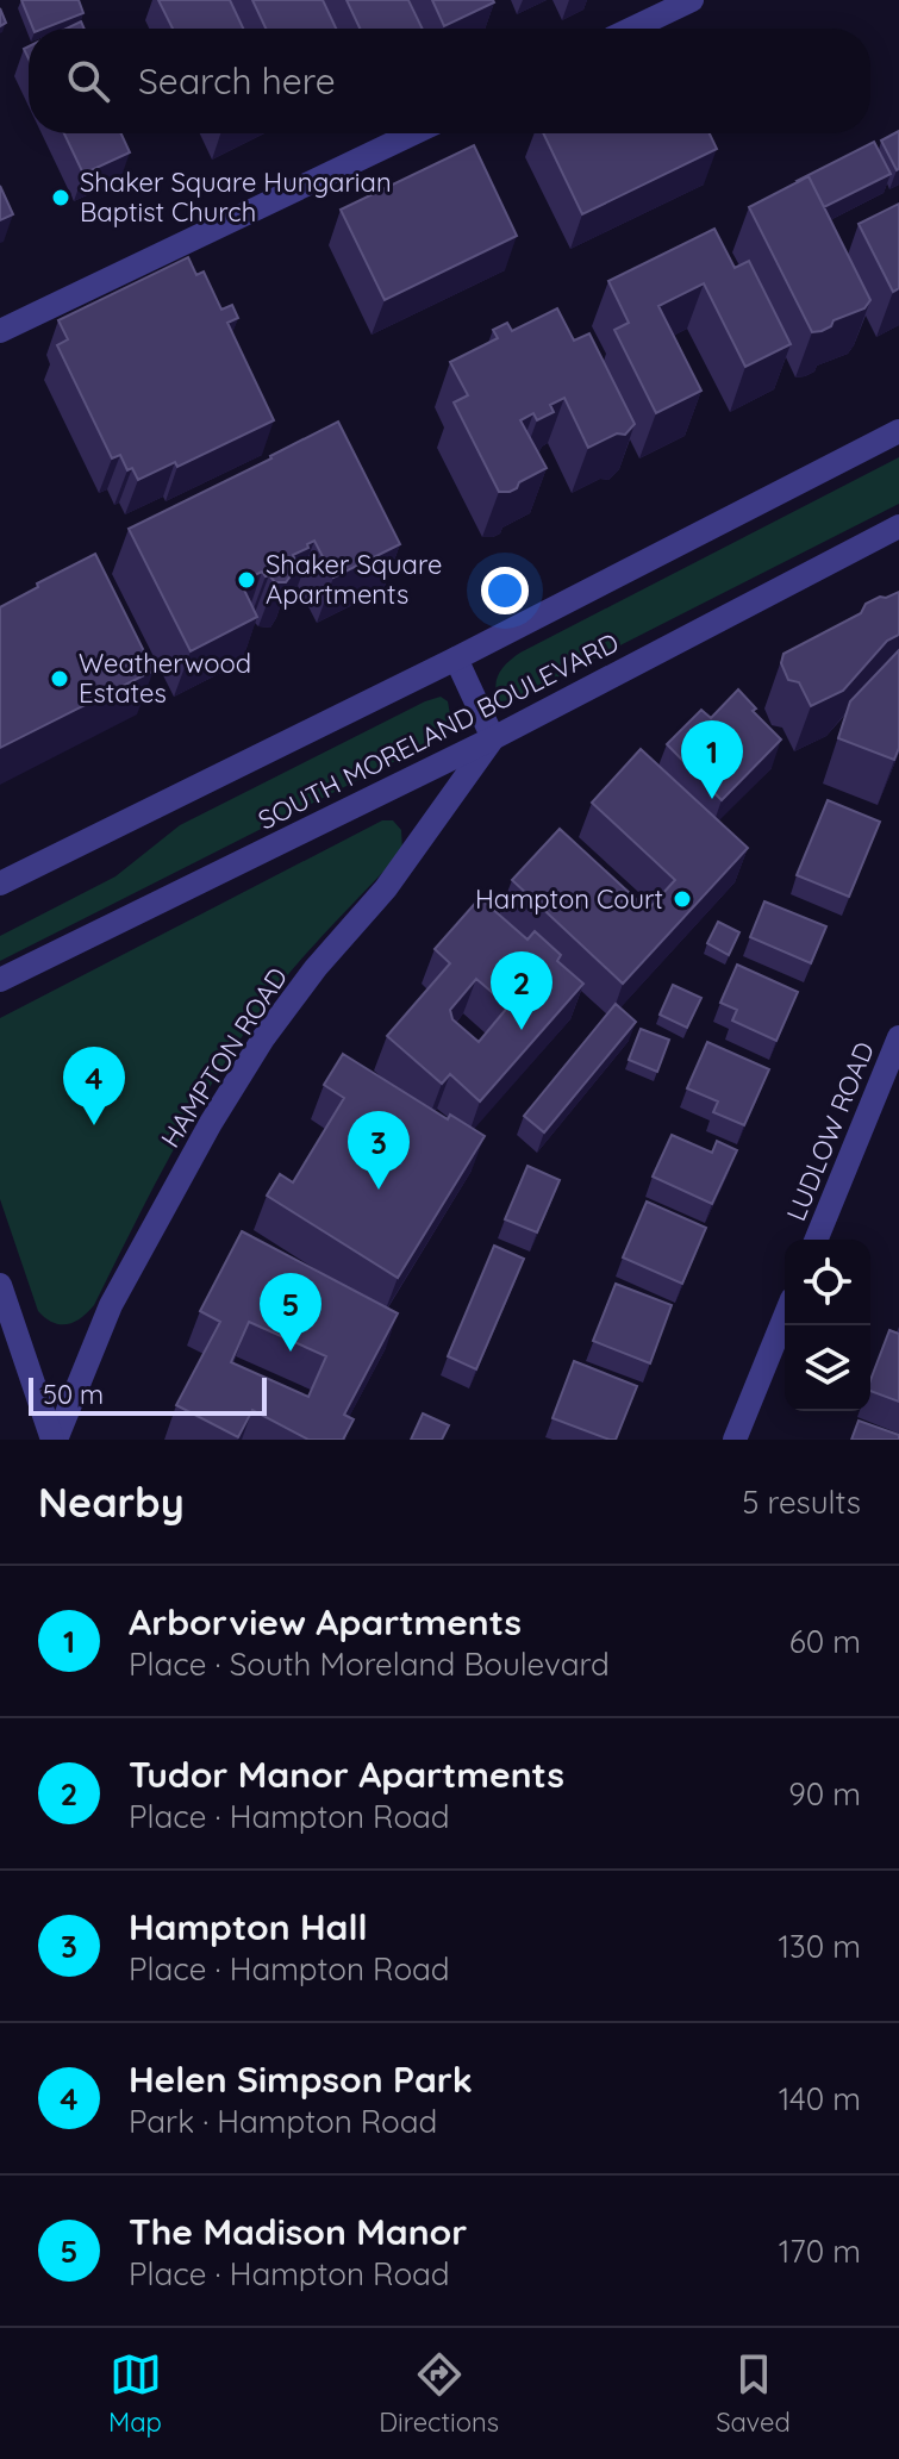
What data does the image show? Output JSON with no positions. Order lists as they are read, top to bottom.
{
  "streets": {
    "street": ["SOUTH MORELAND BOULEVARD", "HAMPTON ROAD", "LUDLOW ROAD"]
  },
  "crossings": [
    ["SOUTH MORELAND BOULEVARD", "HAMPTON ROAD"]
  ],
  "places": [
    "Shaker Square Hungarian Baptist Church",
    "Shaker Square Apartments",
    "Weatherwood Estates",
    "Hampton Court"
  ],
  "scale_bar": "50 m",
  "page": {
    "search": "Search here",
    "pins": [
      "1",
      "2",
      "4",
      "3",
      "5"
    ],
    "scale": "50 m",
    "heading": ["Nearby", "5 results"],
    "list": [
      {
        "mark": "1",
        "name": "Arborview Apartments",
        "note": "Place · South Moreland Boulevard",
        "value": "60 m"
      },
      {
        "mark": "2",
        "name": "Tudor Manor Apartments",
        "note": "Place · Hampton Road",
        "value": "90 m"
      },
      {
        "mark": "3",
        "name": "Hampton Hall",
        "note": "Place · Hampton Road",
        "value": "130 m"
      },
      {
        "mark": "4",
        "name": "Helen Simpson Park",
        "note": "Park · Hampton Road",
        "value": "140 m"
      },
      {
        "mark": "5",
        "name": "The Madison Manor",
        "note": "Place · Hampton Road",
        "value": "170 m"
      }
    ],
    "nav": ["Map", "Directions", "Saved"]
  }
}
